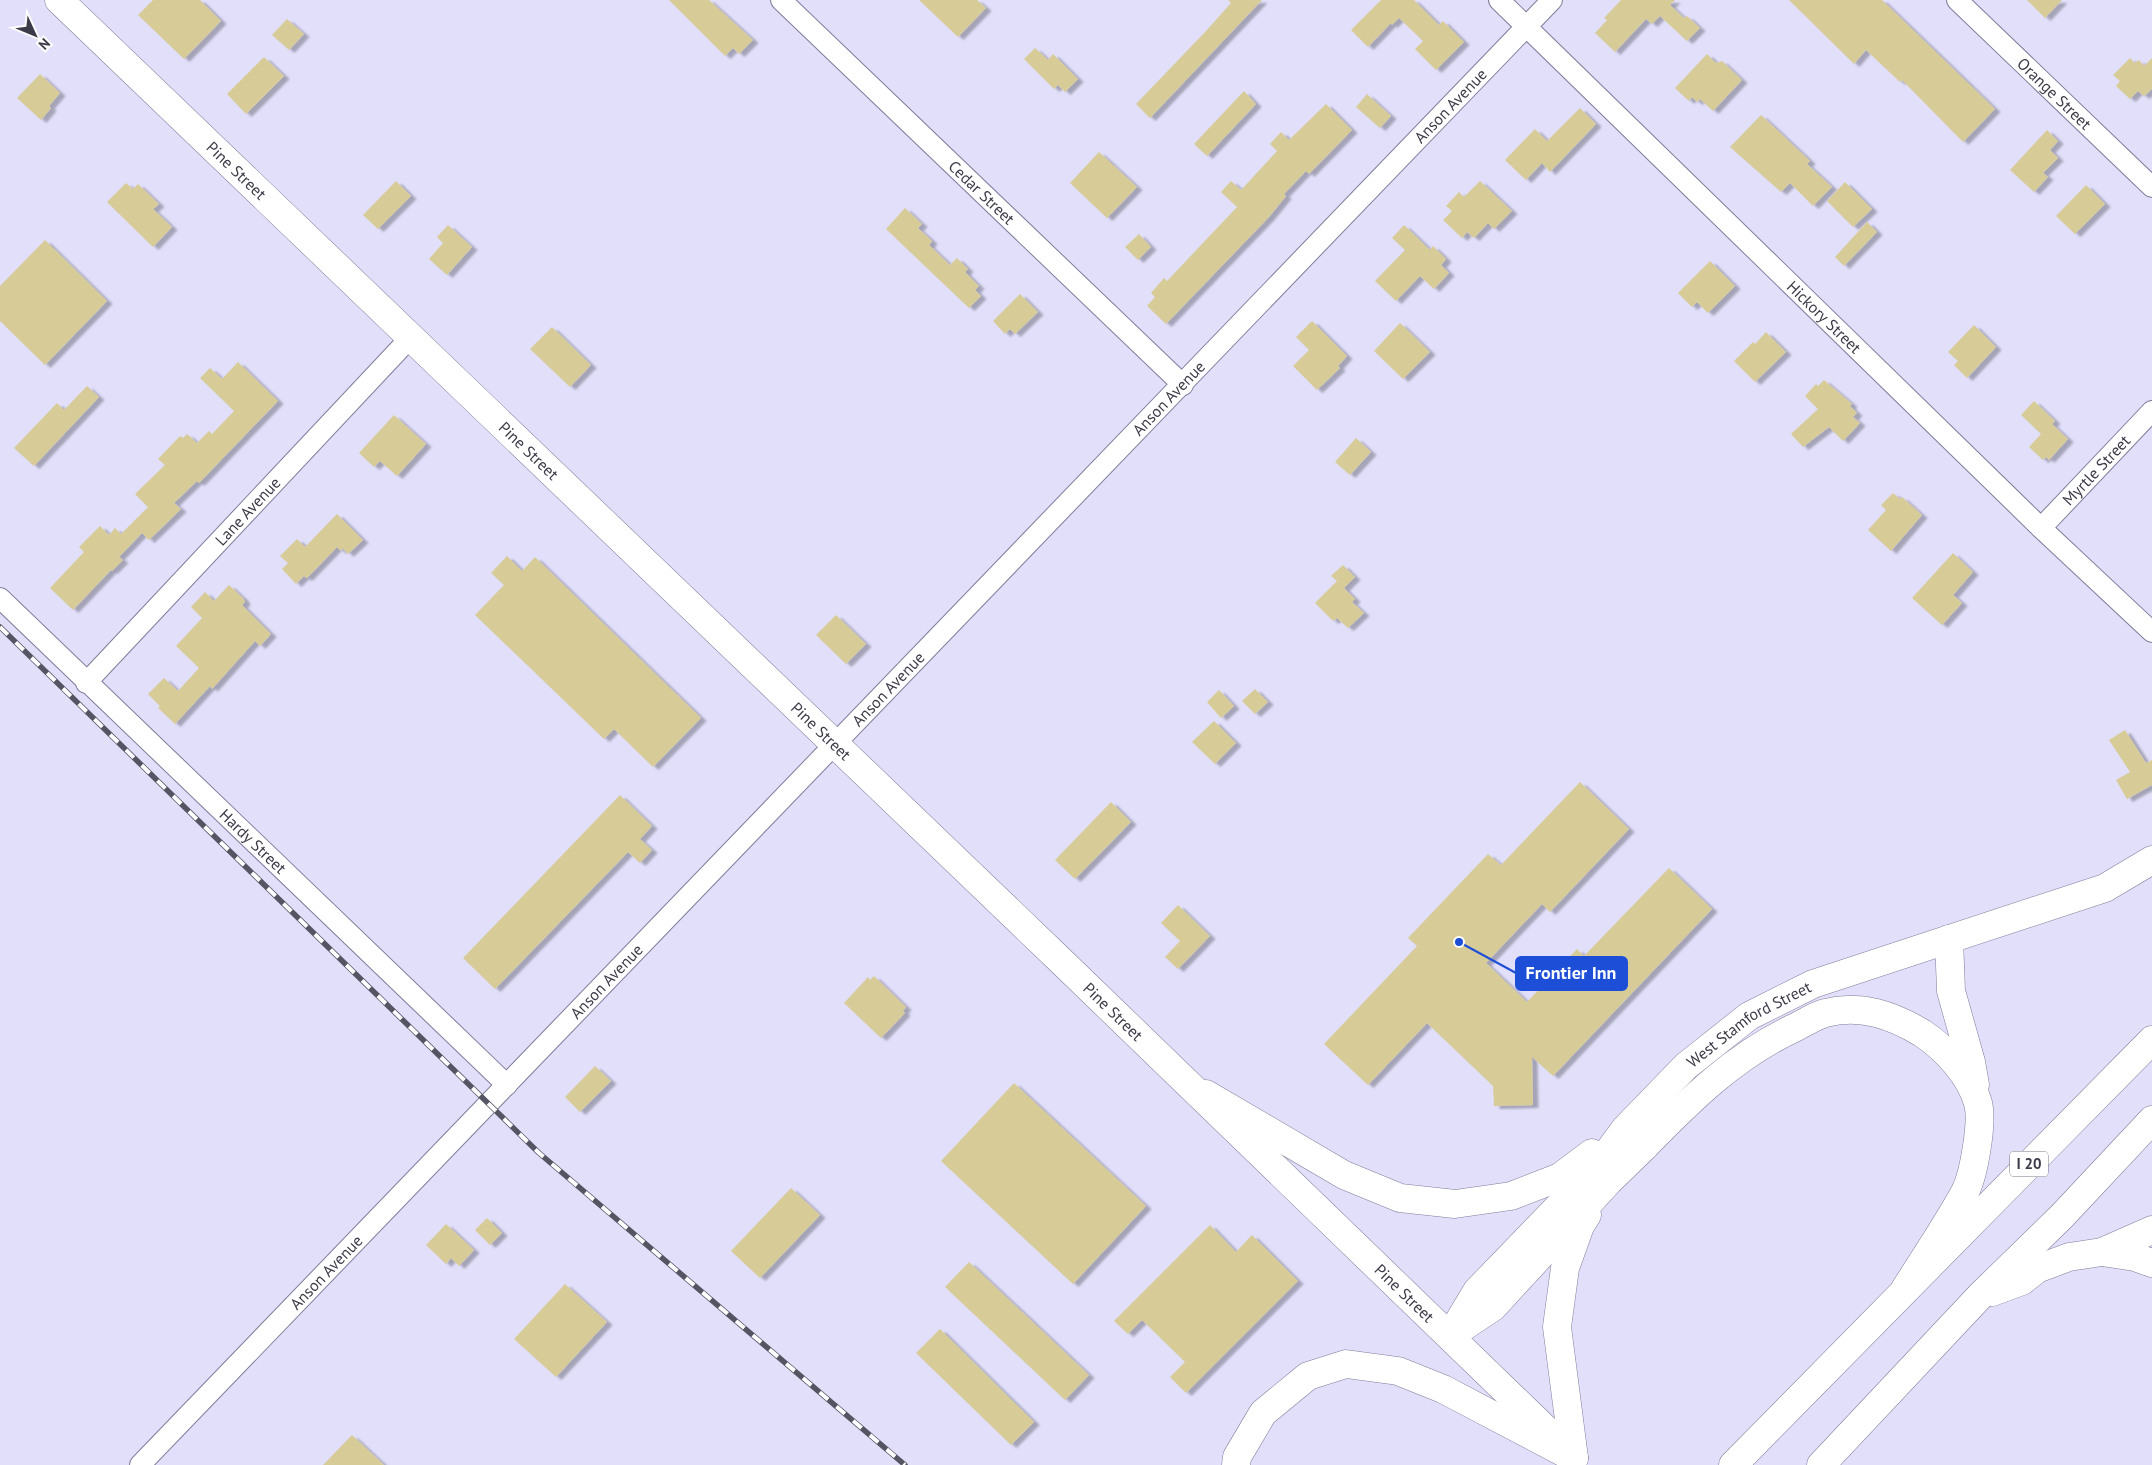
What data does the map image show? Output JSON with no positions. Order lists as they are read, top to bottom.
{
  "streets": {
    "main road": ["Pine Street", "West Stamford Street", "I 20"],
    "street": [
      "Orange Street",
      "Anson Avenue",
      "Cedar Street",
      "Hickory Street",
      "Myrtle Street",
      "Lane Avenue",
      "Hardy Street"
    ]
  },
  "crossings": [
    ["Anson Avenue", "Pine Street"],
    ["Anson Avenue", "Cedar Street"],
    ["Anson Avenue", "Hickory Street"],
    ["Anson Avenue", "Hardy Street"],
    ["Pine Street", "Lane Avenue"],
    ["Pine Street", "West Stamford Street"],
    ["Hickory Street", "Myrtle Street"],
    ["Lane Avenue", "Hardy Street"]
  ],
  "places": ["Frontier Inn"],
  "north": "bottom right"
}
